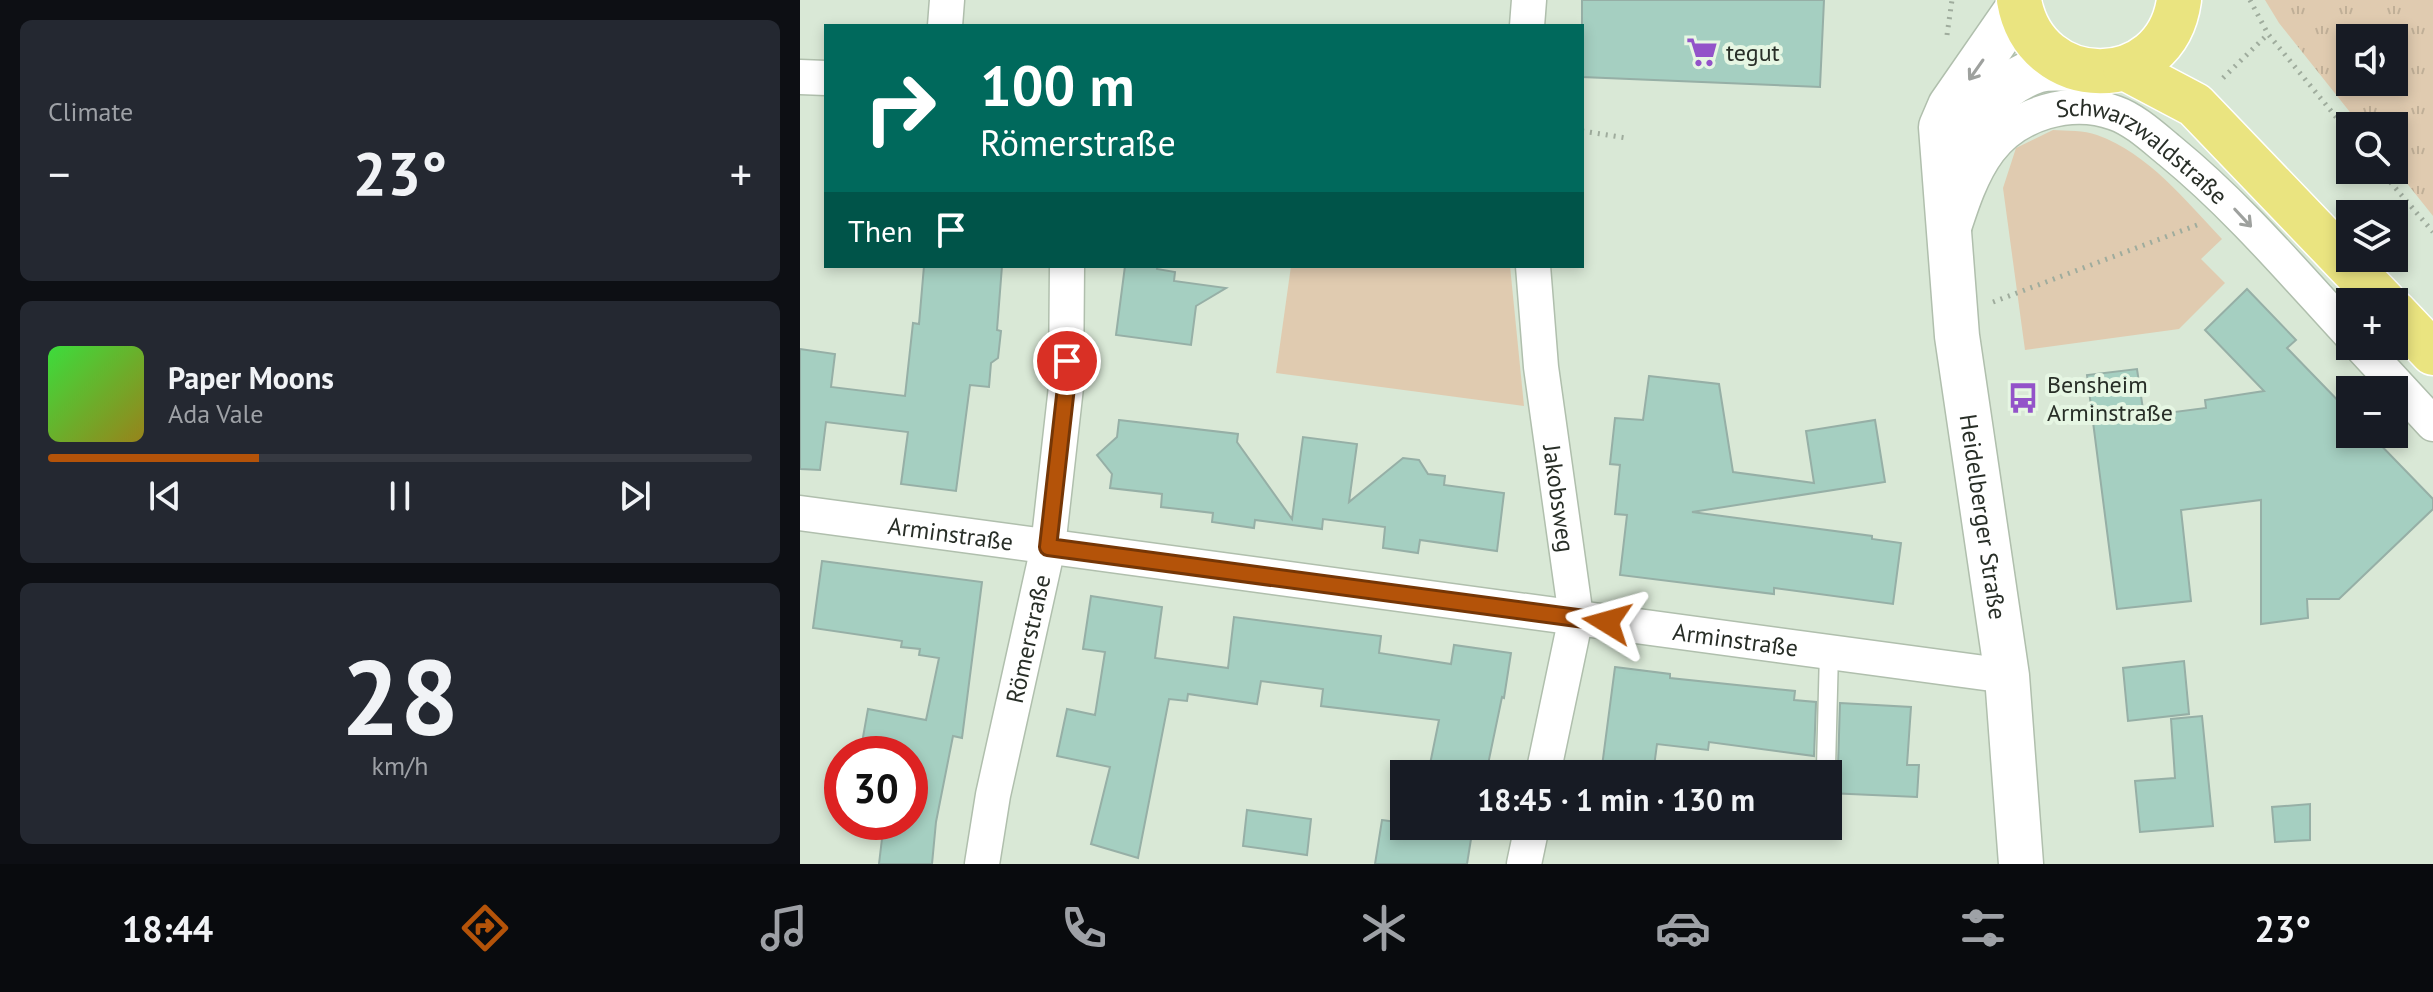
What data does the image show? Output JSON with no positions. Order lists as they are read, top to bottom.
{
  "streets": {
    "main road": ["Schwarzwaldstraße", "Heidelberger Straße"],
    "street": ["Jakobsweg", "Arminstraße", "Römerstraße"]
  },
  "crossings": [
    ["Schwarzwaldstraße", "Heidelberger Straße"],
    ["Jakobsweg", "Arminstraße"],
    ["Heidelberger Straße", "Arminstraße"],
    ["Arminstraße", "Römerstraße"]
  ],
  "places": {
    "supermarket": ["tegut"],
    "bus stop": ["Bensheim Arminstraße"]
  },
  "page": {
    "tile": [
      "Climate",
      ["28", "km/h"]
    ],
    "map_buttons": ["+", "−"],
    "turn": ["100 m", "Römerstraße"],
    "heat": ["−", "23°", "+"],
    "then": "Then",
    "song": ["Paper Moons", "Ada Vale"],
    "limit": "30",
    "trip": "18:45 · 1 min · 130 m",
    "tabs": ["18:44", "23°"]
  }
}
